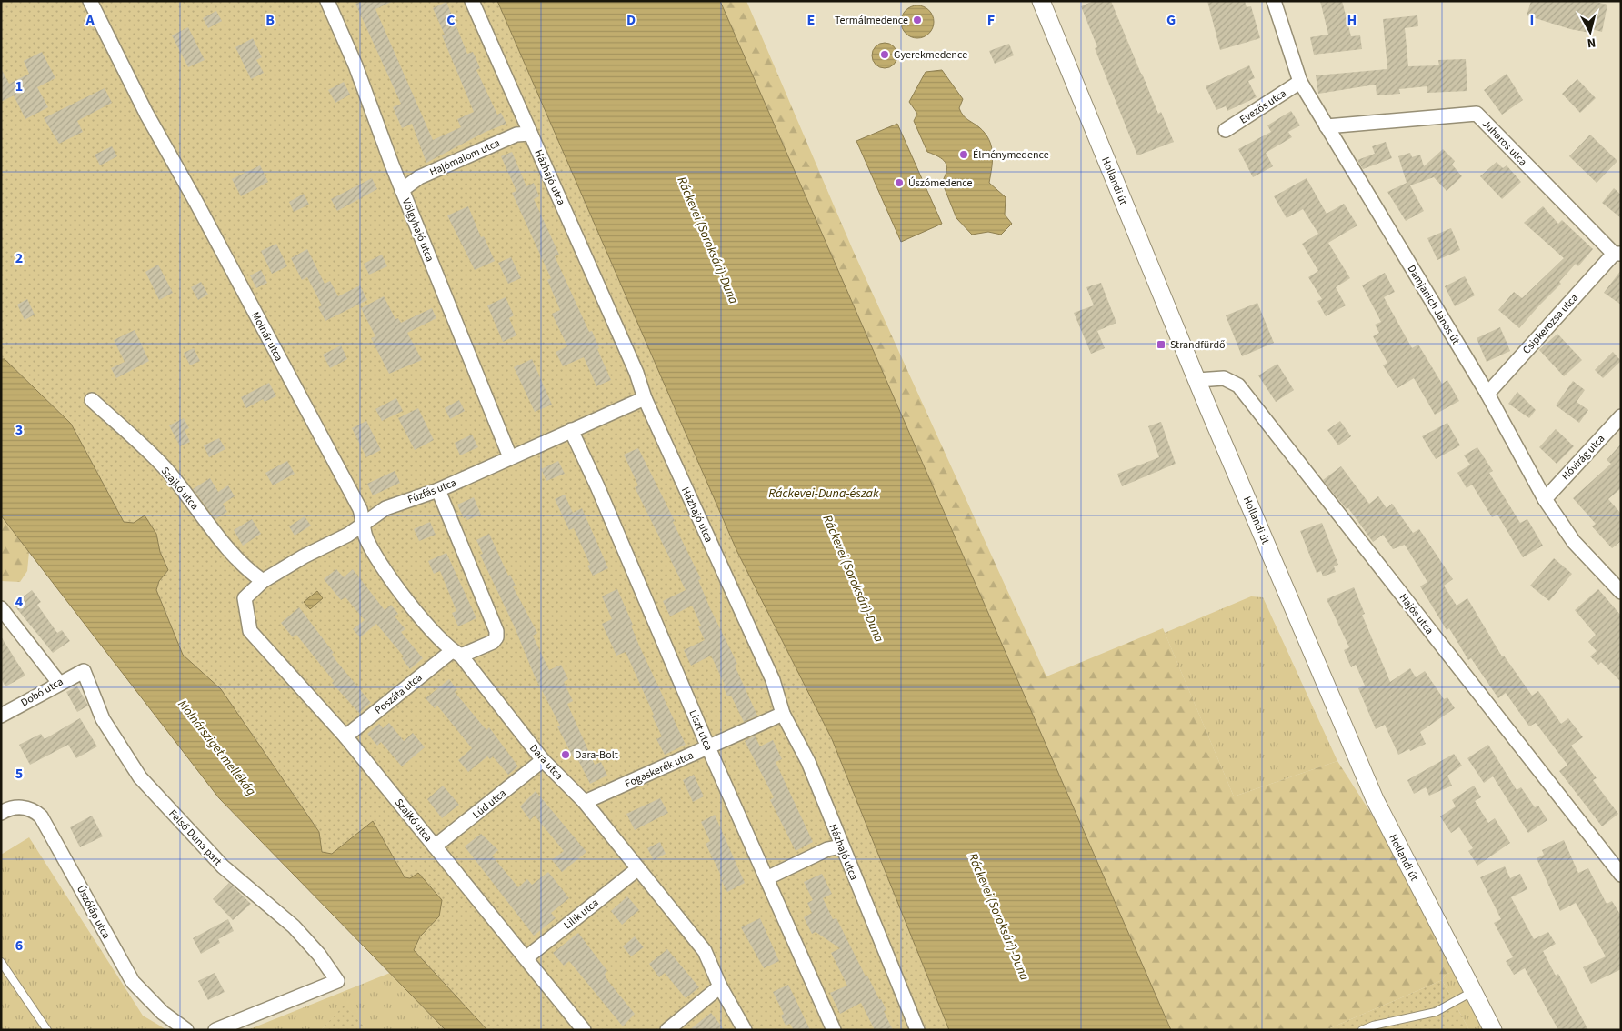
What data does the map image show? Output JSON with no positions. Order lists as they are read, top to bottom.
{
  "streets": {
    "street": [
      "Evezős utca",
      "Juharos utca",
      "Hajómalom utca",
      "Házhajó utca",
      "Hollandi út",
      "Völgyhajó utca",
      "Damjanich János út",
      "Csipkerózsa utca",
      "Molnár utca",
      "Hóvirág utca",
      "Szajkó utca",
      "Fűzfás utca",
      "Hajós utca",
      "Dobó utca",
      "Poszáta utca",
      "Liszt utca",
      "Dara utca",
      "Fogaskerék utca",
      "Lúd utca",
      "Felső Duna part",
      "Úszóláp utca",
      "Lilik utca"
    ]
  },
  "crossings": [
    ["Evezős utca", "Damjanich János út"],
    ["Juharos utca", "Damjanich János út"],
    ["Juharos utca", "Csipkerózsa utca"],
    ["Hajómalom utca", "Házhajó utca"],
    ["Hajómalom utca", "Völgyhajó utca"],
    ["Házhajó utca", "Fűzfás utca"],
    ["Házhajó utca", "Fogaskerék utca"],
    ["Hollandi út", "Hajós utca"],
    ["Völgyhajó utca", "Fűzfás utca"],
    ["Damjanich János út", "Csipkerózsa utca"],
    ["Damjanich János út", "Hóvirág utca"],
    ["Molnár utca", "Fűzfás utca"],
    ["Molnár utca", "Poszáta utca"],
    ["Molnár utca", "Dara utca"],
    ["Szajkó utca", "Fűzfás utca"],
    ["Szajkó utca", "Poszáta utca"],
    ["Szajkó utca", "Lúd utca"],
    ["Szajkó utca", "Lilik utca"],
    ["Fűzfás utca", "Liszt utca"],
    ["Dobó utca", "Felső Duna part"],
    ["Poszáta utca", "Dara utca"],
    ["Liszt utca", "Fogaskerék utca"],
    ["Dara utca", "Fogaskerék utca"],
    ["Dara utca", "Lúd utca"],
    ["Dara utca", "Lilik utca"]
  ],
  "water": ["Ráckevei (Soroksári)-Duna", "Ráckevei-Duna-észak", "Molnársziget mellékág"],
  "places": {
    "other": [
      "Termálmedence",
      "Gyerekmedence",
      "Élménymedence",
      "Úszómedence",
      "Dara-Bolt"
    ],
    "transit": ["Strandfürdő"]
  },
  "north": "bottom",
  "grid": {
    "columns": [
      "A",
      "B",
      "C",
      "D",
      "E",
      "F",
      "G",
      "H",
      "I"
    ],
    "rows": [
      "1",
      "2",
      "3",
      "4",
      "5",
      "6"
    ]
  }
}
